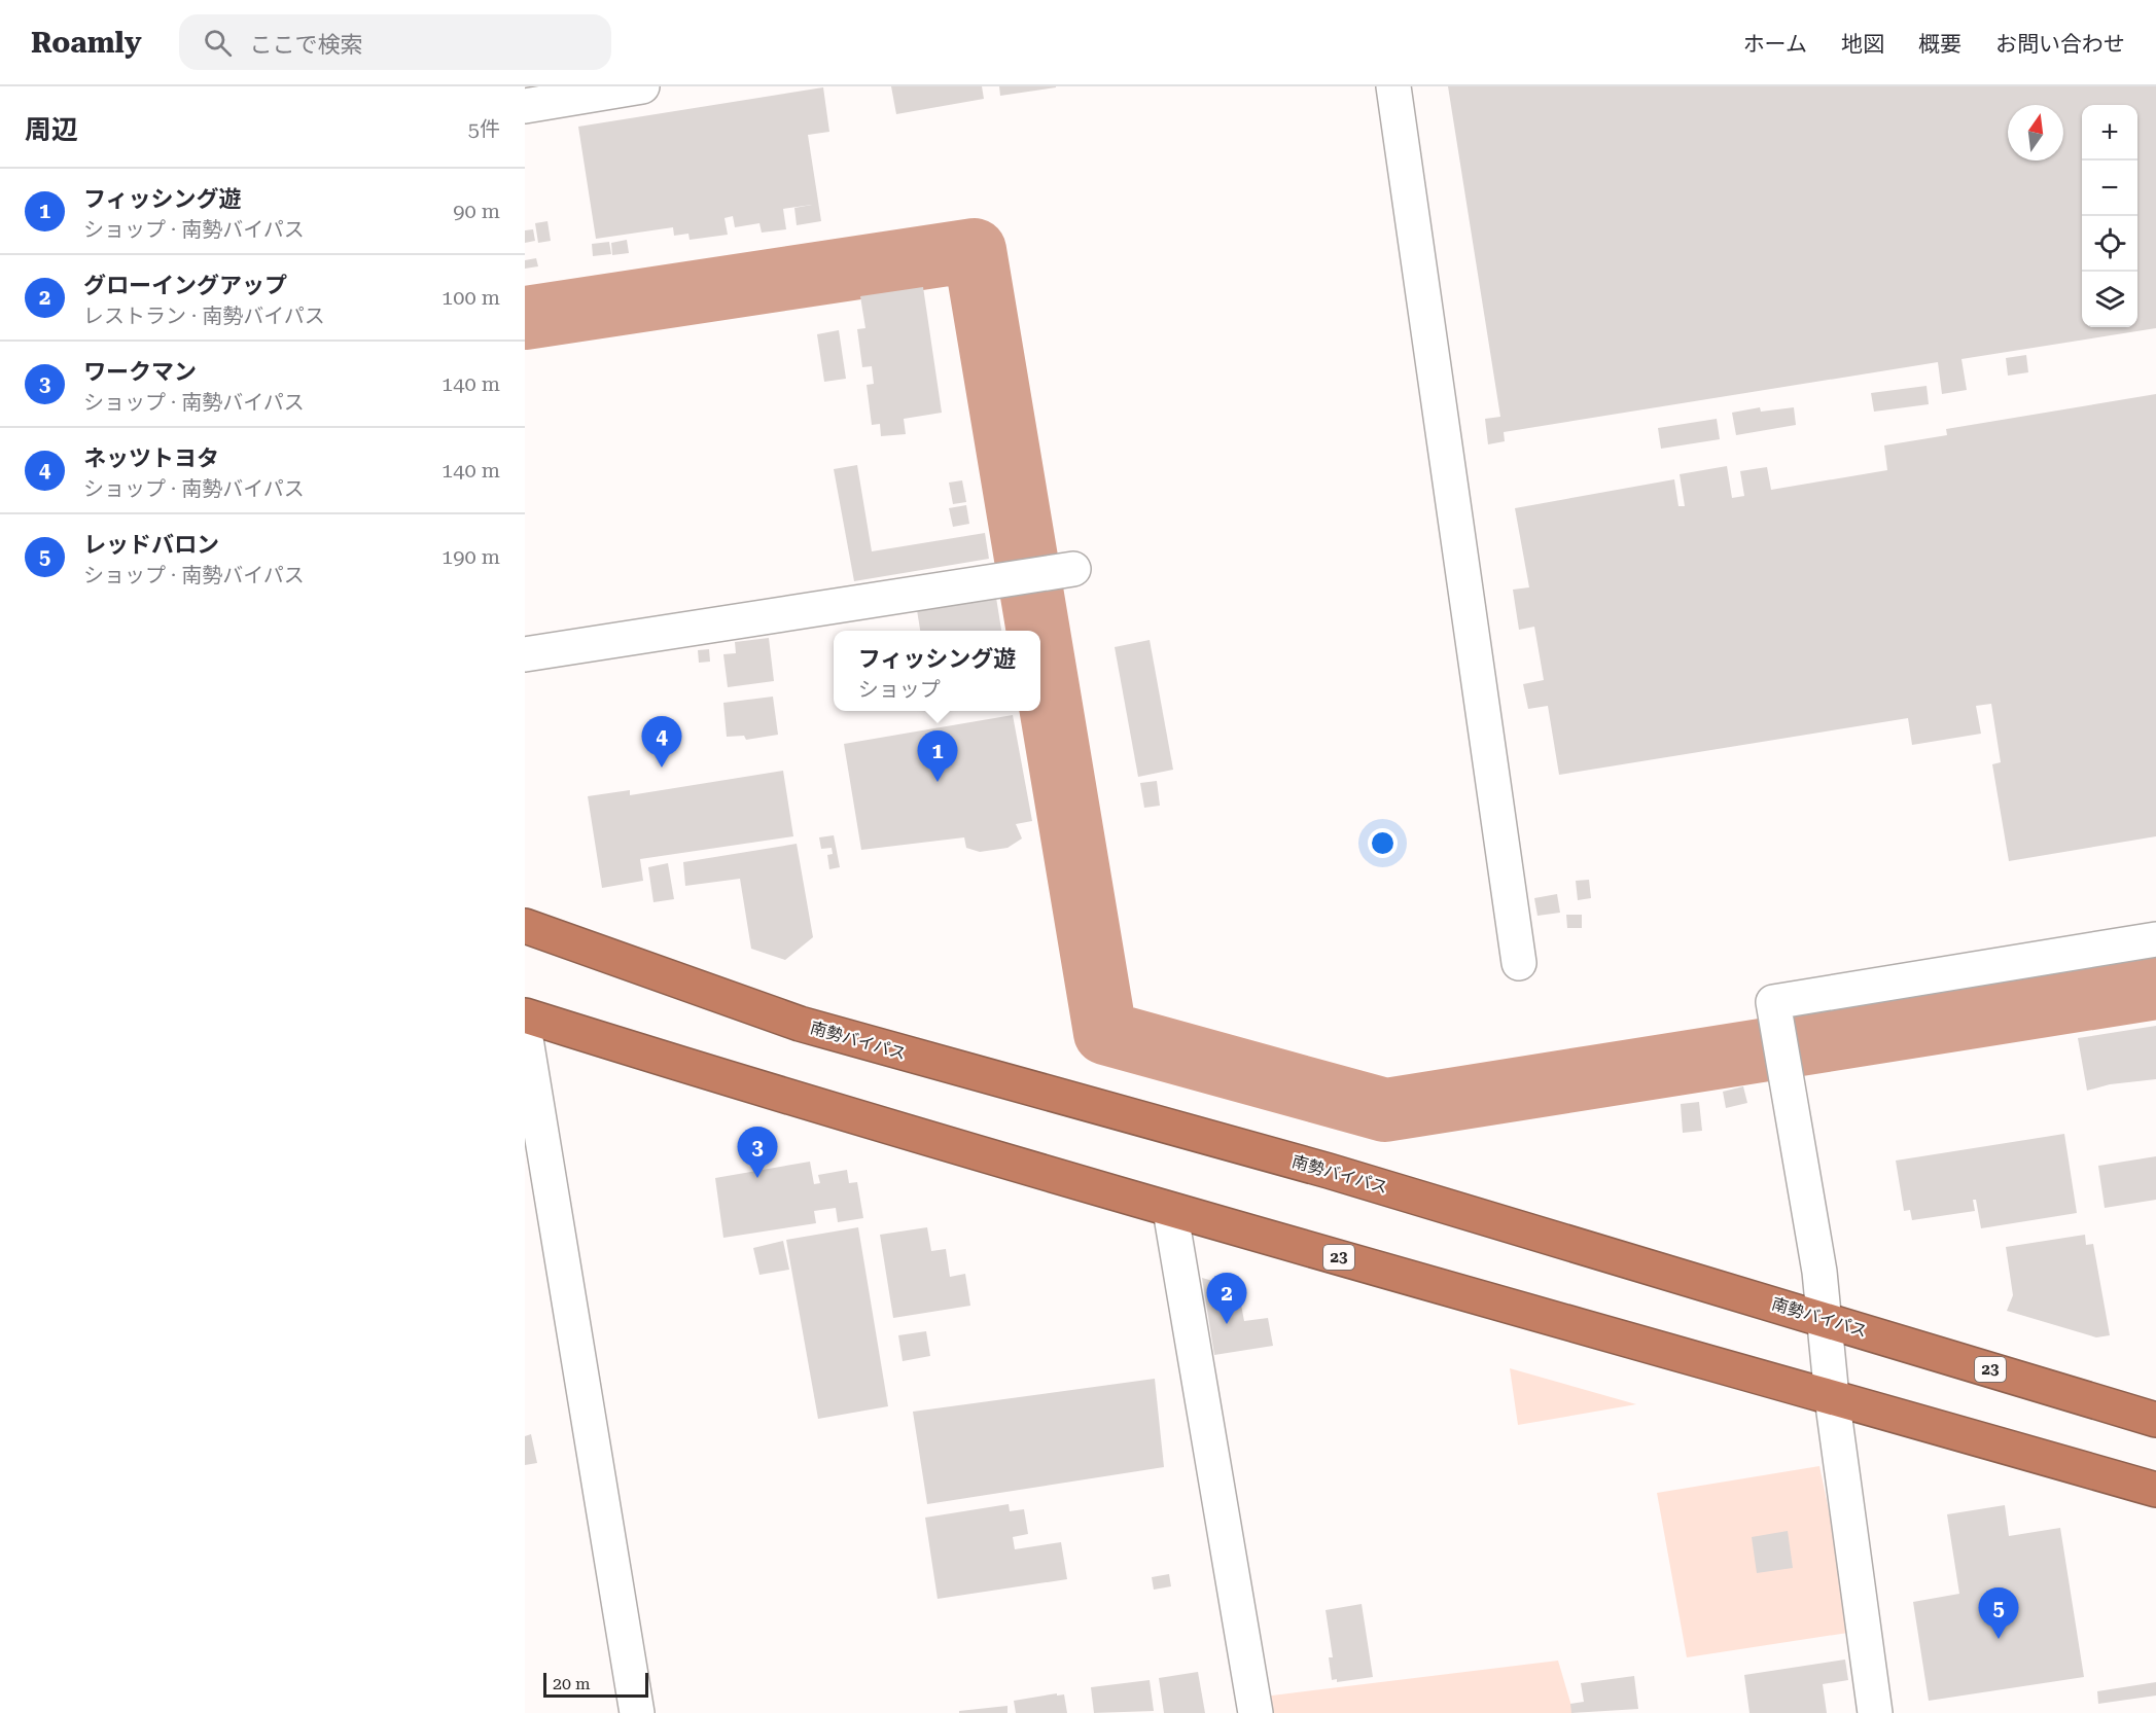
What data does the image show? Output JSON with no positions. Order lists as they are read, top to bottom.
{
  "streets": {
    "highway": ["南勢バイパス", "23"]
  },
  "scale_bar": "20 m",
  "north": "top",
  "page": {
    "header": "Roamly",
    "search": "ここで検索",
    "nav": [
      "ホーム",
      "地図",
      "概要",
      "お問い合わせ"
    ],
    "heading": ["周辺", "5件"],
    "map_buttons": ["+", "−"],
    "list": [
      {
        "mark": "1",
        "name": "フィッシング遊",
        "note": "ショップ · 南勢バイパス",
        "value": "90 m"
      },
      {
        "mark": "2",
        "name": "グローイングアップ",
        "note": "レストラン · 南勢バイパス",
        "value": "100 m"
      },
      {
        "mark": "3",
        "name": "ワークマン",
        "note": "ショップ · 南勢バイパス",
        "value": "140 m"
      },
      {
        "mark": "4",
        "name": "ネッツトヨタ",
        "note": "ショップ · 南勢バイパス",
        "value": "140 m"
      },
      {
        "mark": "5",
        "name": "レッドバロン",
        "note": "ショップ · 南勢バイパス",
        "value": "190 m"
      }
    ],
    "popup": ["フィッシング遊", "ショップ"],
    "pins": [
      "4",
      "1",
      "3",
      "2",
      "5"
    ],
    "scale": "20 m"
  }
}
